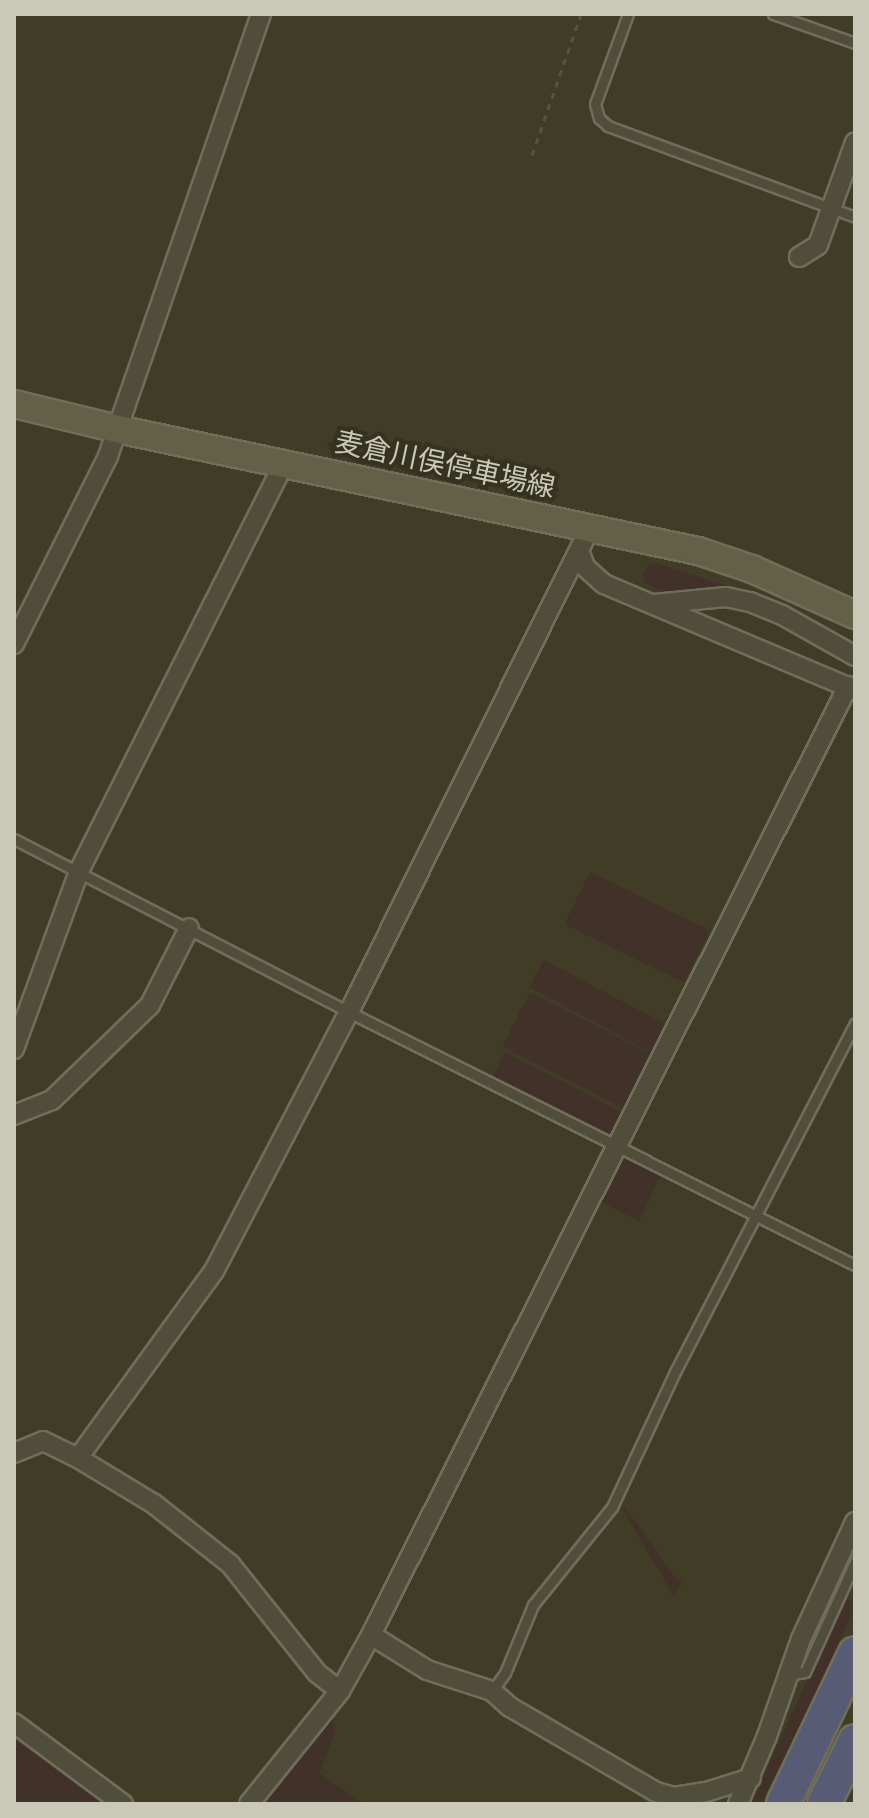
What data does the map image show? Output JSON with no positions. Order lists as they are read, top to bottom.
{
  "streets": {
    "main road": ["麦倉川俣停車場線"]
  }
}
